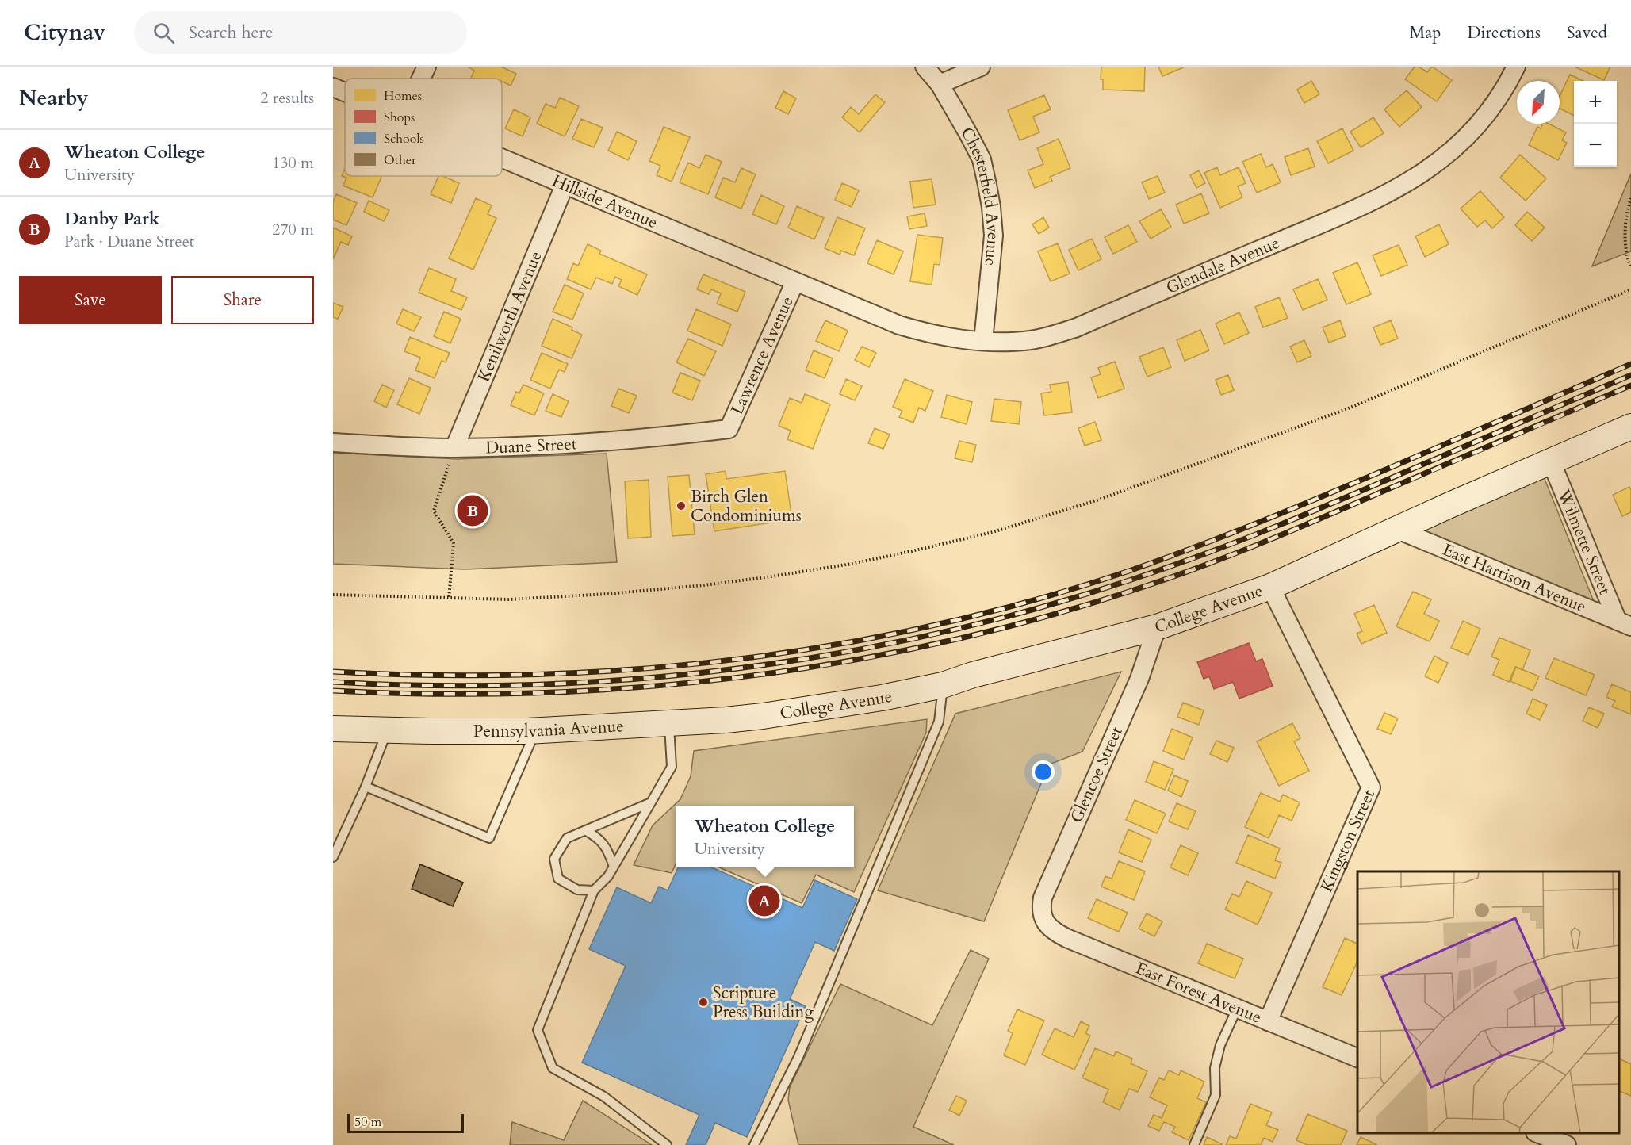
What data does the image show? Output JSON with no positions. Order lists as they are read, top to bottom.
{
  "streets": {
    "street": [
      "Chesterfield Avenue",
      "Hillside Avenue",
      "Glendale Avenue",
      "Kenilworth Avenue",
      "Lawrence Avenue",
      "Duane Street",
      "Wilmette Street",
      "East Harrison Avenue",
      "College Avenue",
      "Pennsylvania Avenue",
      "Glencoe Street",
      "Kingston Street",
      "East Forest Avenue"
    ]
  },
  "crossings": [
    ["Chesterfield Avenue", "Glendale Avenue"],
    ["Hillside Avenue", "Glendale Avenue"],
    ["Hillside Avenue", "Kenilworth Avenue"],
    ["Hillside Avenue", "Lawrence Avenue"],
    ["Kenilworth Avenue", "Duane Street"],
    ["Lawrence Avenue", "Duane Street"],
    ["Wilmette Street", "East Harrison Avenue"],
    ["Wilmette Street", "College Avenue"],
    ["East Harrison Avenue", "College Avenue"],
    ["College Avenue", "Pennsylvania Avenue"],
    ["College Avenue", "Glencoe Street"],
    ["College Avenue", "Kingston Street"],
    ["Glencoe Street", "East Forest Avenue"],
    ["Kingston Street", "East Forest Avenue"]
  ],
  "places": ["Birch Glen Condominiums", "Scripture Press Building"],
  "legend": [
    "Homes",
    "Shops",
    "Schools",
    "Other"
  ],
  "scale_bar": "50 m",
  "north": "bottom left",
  "page": {
    "header": "Citynav",
    "search": "Search here",
    "nav": ["Map", "Directions", "Saved"],
    "heading": ["Nearby", "2 results"],
    "map_buttons": ["+", "−"],
    "list": [
      {
        "mark": "A",
        "name": "Wheaton College",
        "note": "University",
        "value": "130 m"
      },
      {
        "mark": "B",
        "name": "Danby Park",
        "note": "Park · Duane Street",
        "value": "270 m"
      }
    ],
    "buttons": ["Save", "Share"],
    "pins": ["B", "A"],
    "popup": ["Wheaton College", "University"],
    "scale": "50 m"
  }
}
